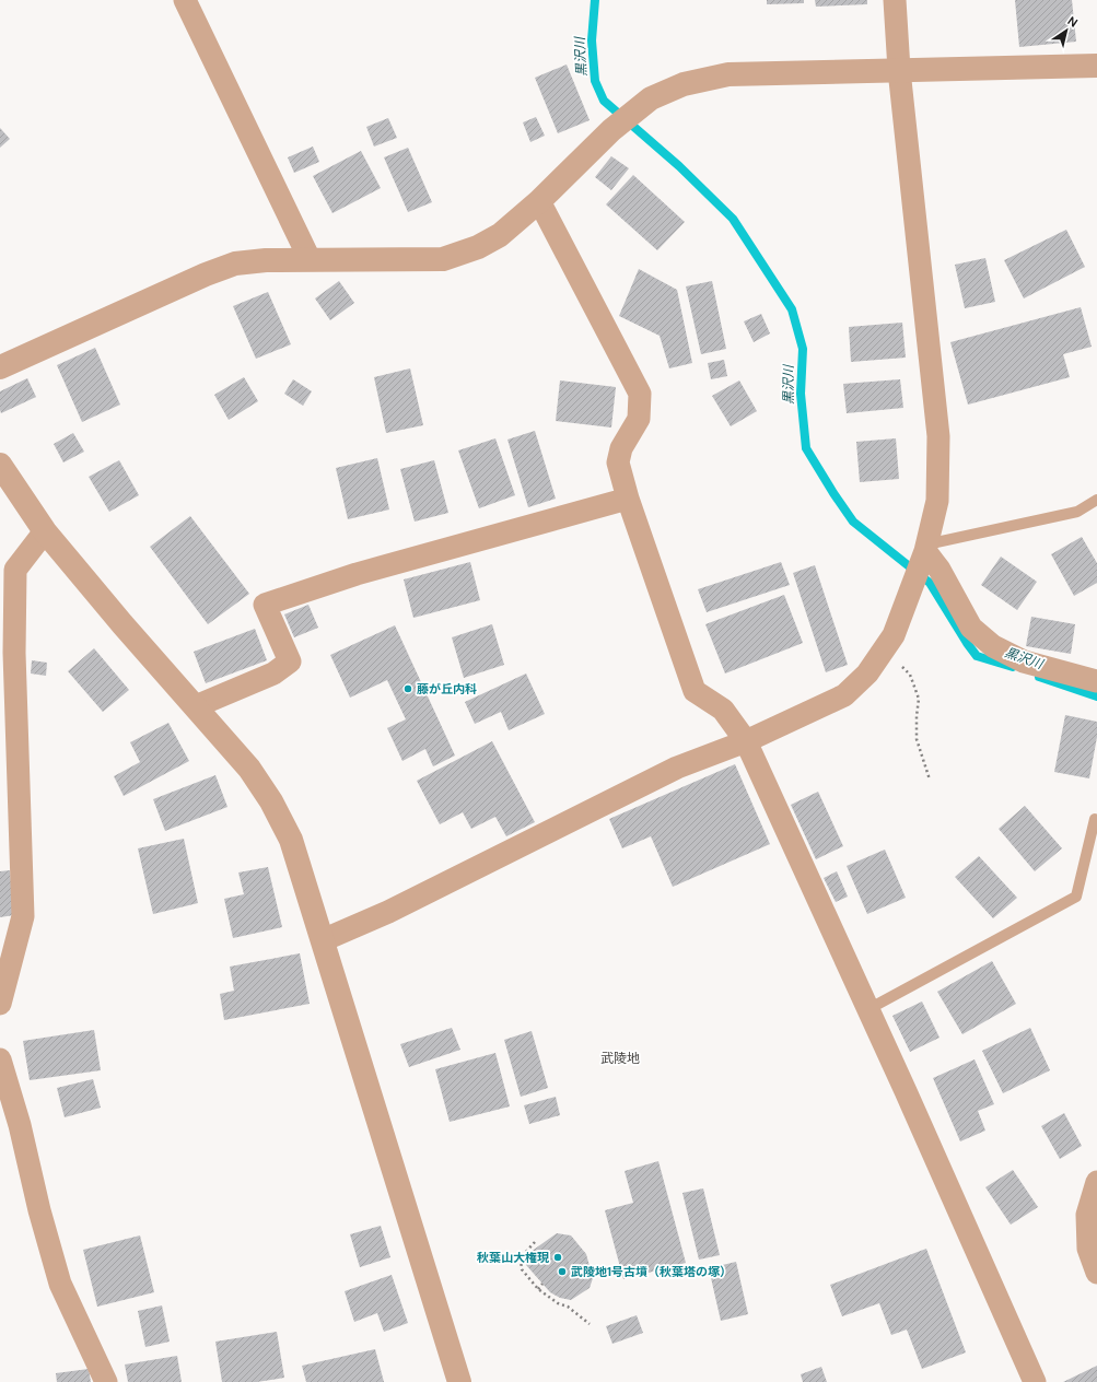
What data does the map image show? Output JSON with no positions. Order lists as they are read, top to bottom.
{
  "districts": ["武陵地"],
  "water": ["黒沢川"],
  "places": ["藤が丘内科", "秋葉山大権現", "武陵地1号古墳（秋葉塔の塚）"],
  "north": "top right"
}
